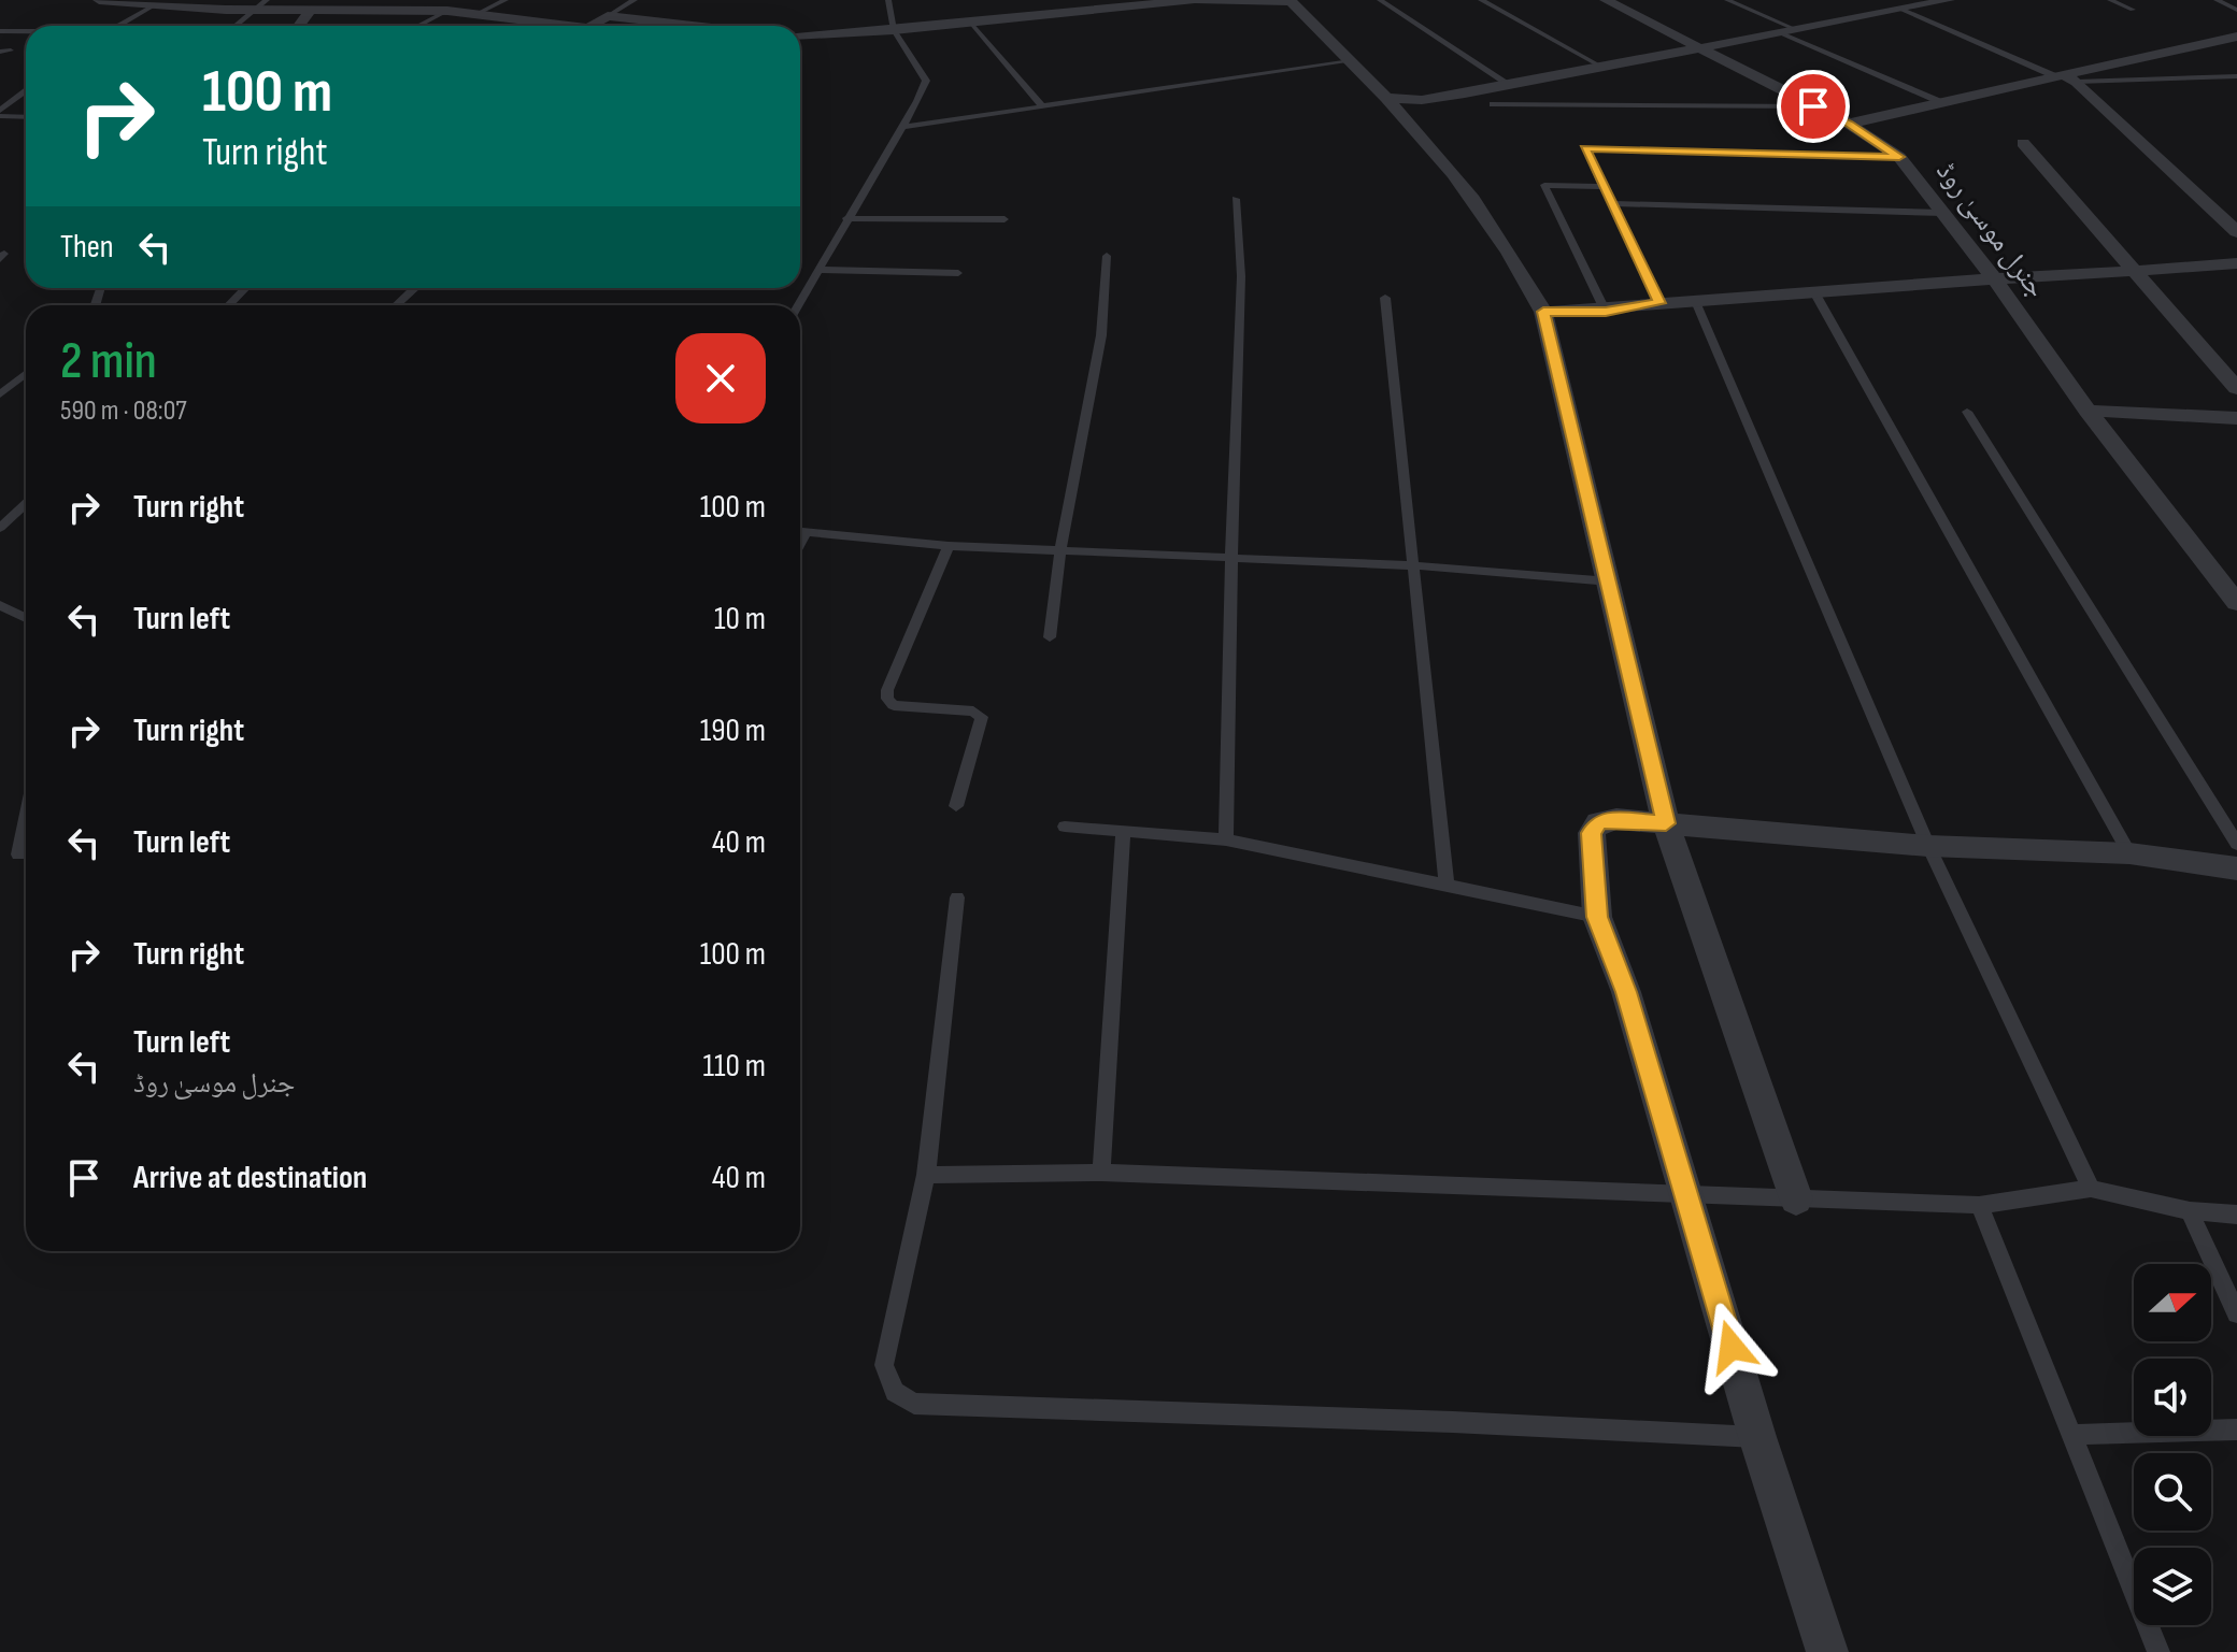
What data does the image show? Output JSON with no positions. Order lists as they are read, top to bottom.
{
  "streets": {
    "street": ["جنرل موسیٰ روڈ"]
  },
  "north": "right",
  "page": {
    "turn": ["100 m", "Turn right"],
    "then": "Then",
    "heading": ["2 min", "590 m · 08:07"],
    "list": [
      {
        "name": "Turn right",
        "value": "100 m"
      },
      {
        "name": "Turn left",
        "value": "10 m"
      },
      {
        "name": "Turn right",
        "value": "190 m"
      },
      {
        "name": "Turn left",
        "value": "40 m"
      },
      {
        "name": "Turn right",
        "value": "100 m"
      },
      {
        "name": "Turn left",
        "note": "جنرل موسیٰ روڈ",
        "value": "110 m"
      },
      {
        "name": "Arrive at destination",
        "value": "40 m"
      }
    ]
  }
}
